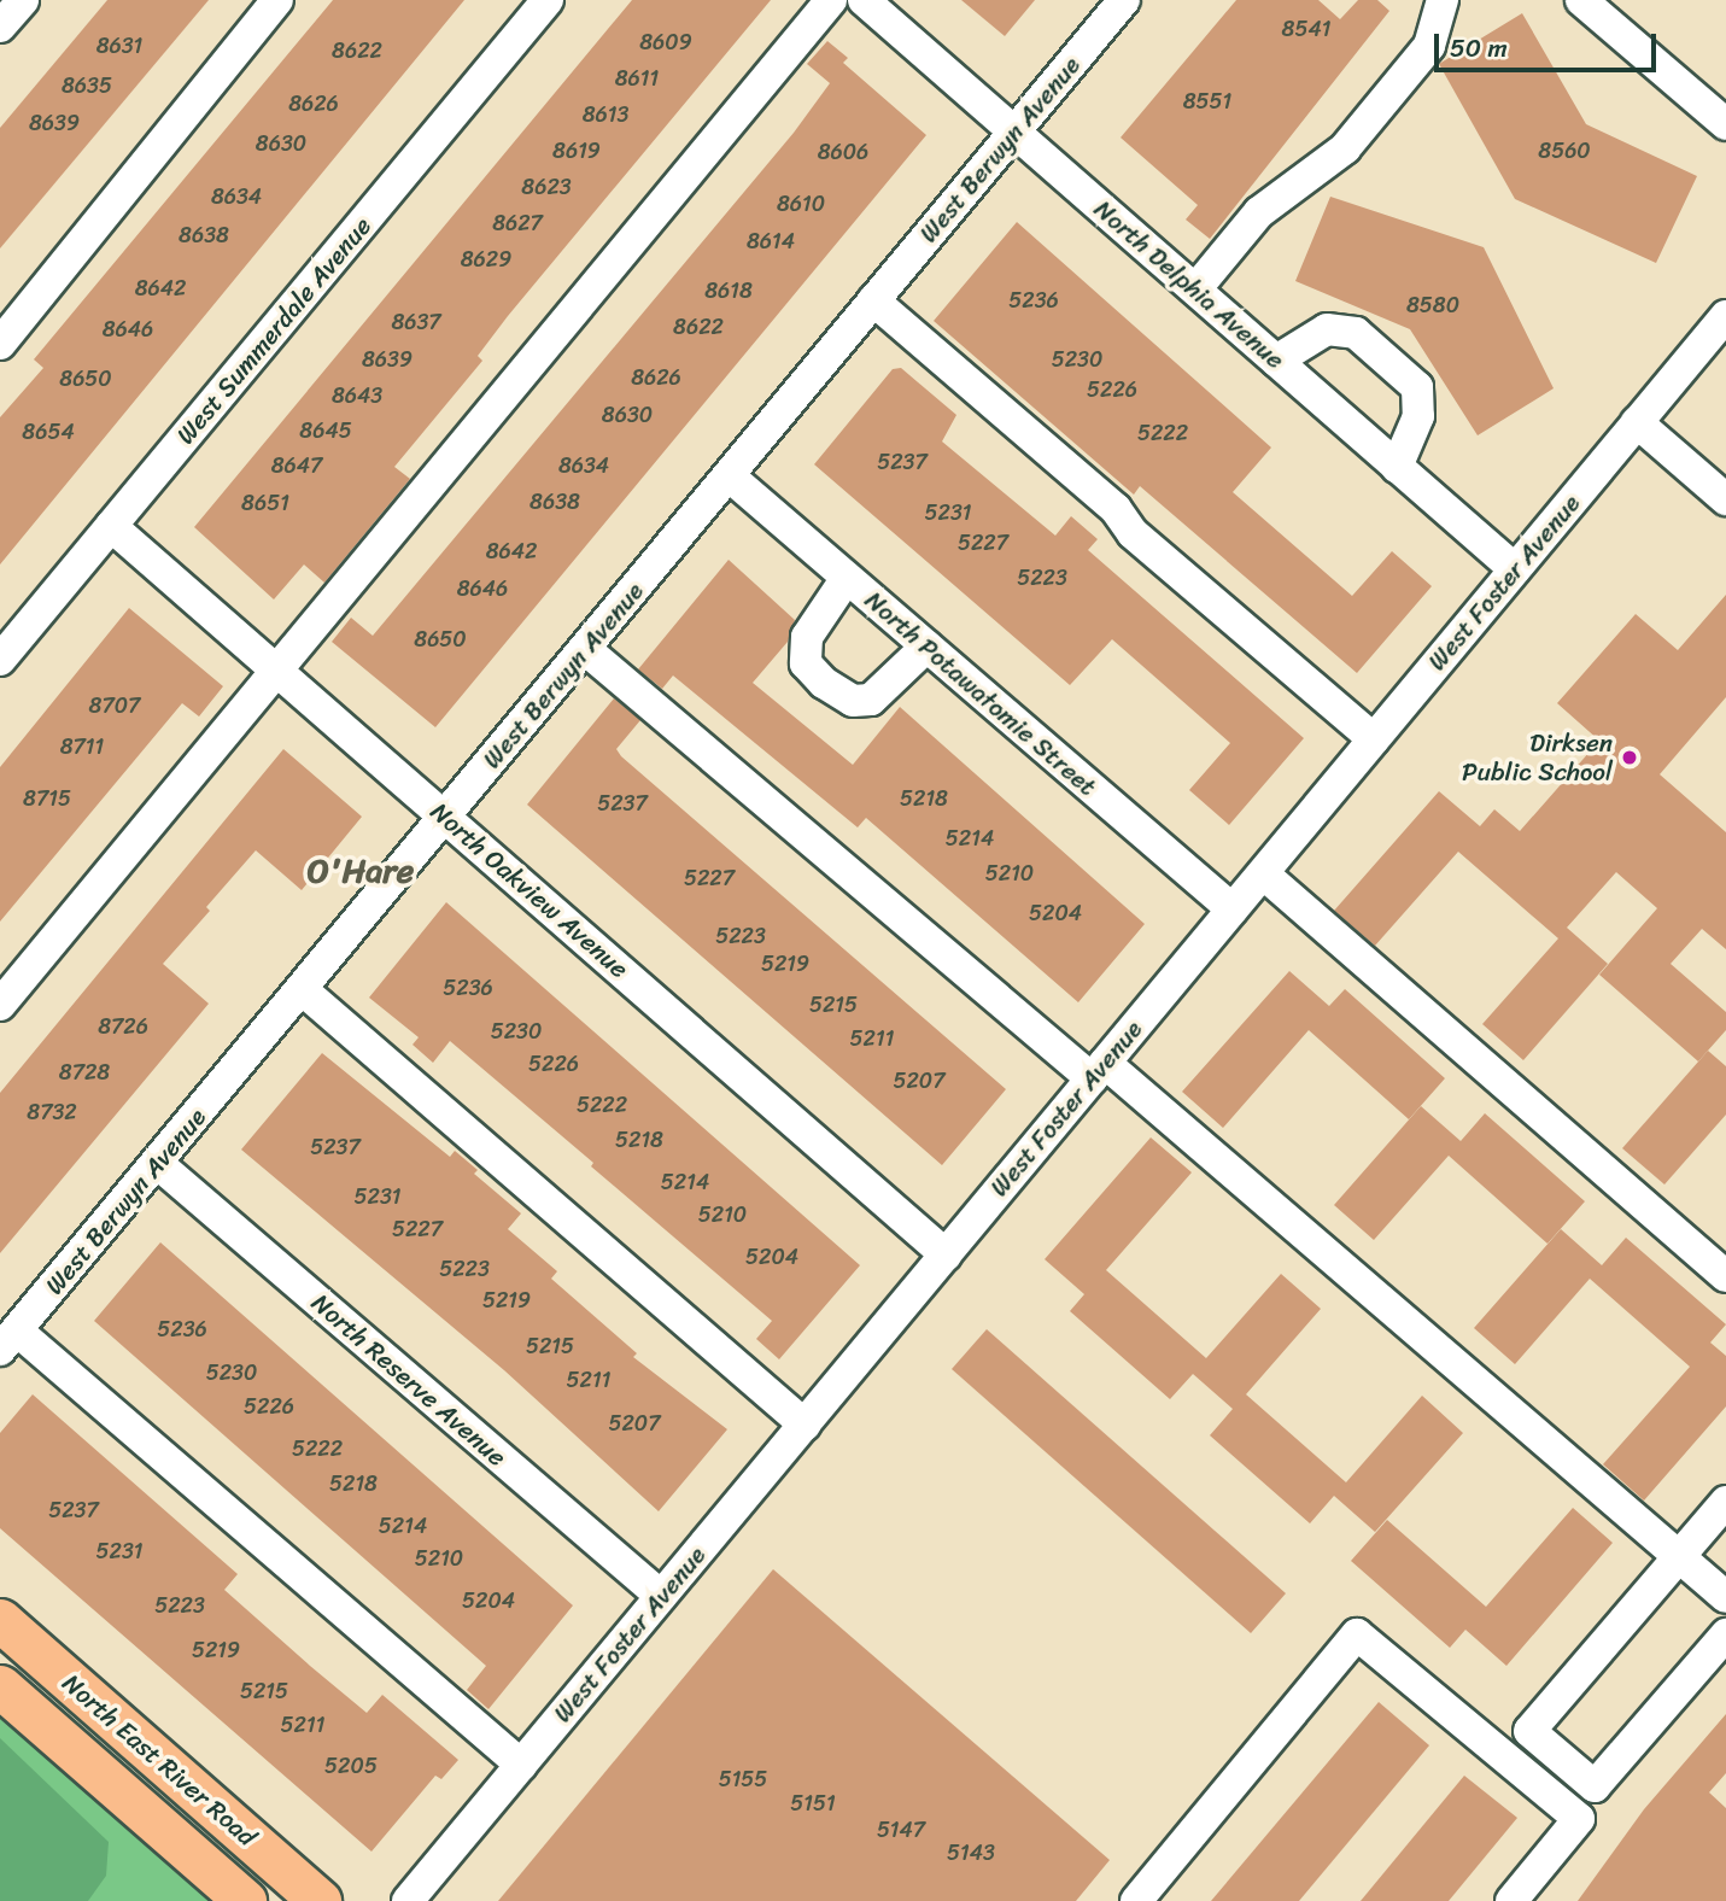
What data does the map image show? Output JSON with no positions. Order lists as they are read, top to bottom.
{
  "streets": {
    "main road": ["North East River Road"],
    "street": [
      "West Berwyn Avenue",
      "North Delphia Avenue",
      "West Summerdale Avenue",
      "West Foster Avenue",
      "North Potawatomie Street",
      "North Oakview Avenue",
      "North Reserve Avenue"
    ]
  },
  "crossings": [
    ["West Berwyn Avenue", "North Delphia Avenue"],
    ["West Berwyn Avenue", "North Potawatomie Street"],
    ["West Berwyn Avenue", "North Oakview Avenue"],
    ["West Berwyn Avenue", "North Reserve Avenue"],
    ["North Delphia Avenue", "West Foster Avenue"],
    ["West Summerdale Avenue", "North Oakview Avenue"],
    ["West Foster Avenue", "North Potawatomie Street"],
    ["West Foster Avenue", "North Oakview Avenue"],
    ["West Foster Avenue", "North Reserve Avenue"]
  ],
  "districts": ["O'Hare"],
  "places": ["Dirksen Public School"],
  "house_numbers": [
    "8541",
    "8609",
    "8631",
    "8622",
    "8611",
    "8635",
    "8551",
    "8626",
    "8613",
    "8639",
    "8630",
    "8619",
    "8560",
    "8606",
    "8623",
    "8634",
    "8610",
    "8627",
    "8638",
    "8614",
    "8629",
    "8642",
    "8618",
    "5236",
    "8580",
    "8637",
    "8622",
    "8646",
    "8639",
    "5230",
    "8626",
    "8650",
    "5226",
    "8643",
    "8630",
    "8645",
    "8654",
    "5222",
    "5237",
    "8647",
    "8634",
    "8638",
    "8651",
    "5231",
    "5227",
    "8642",
    "5223",
    "8646",
    "8650",
    "8707",
    "8711",
    "8715",
    "5218",
    "5237",
    "5214",
    "5210",
    "5227",
    "5204",
    "5223",
    "5219",
    "5236",
    "5215",
    "8726",
    "5230",
    "5211",
    "5226",
    "8728",
    "5207",
    "5222",
    "8732",
    "5218",
    "5237",
    "5214",
    "5231",
    "5210",
    "5227",
    "5204",
    "5223",
    "5219",
    "5236",
    "5215",
    "5230",
    "5211",
    "5226",
    "5207",
    "5222",
    "5218",
    "5237",
    "5214",
    "5231",
    "5210",
    "5204",
    "5223",
    "5219",
    "5215",
    "5211",
    "5205",
    "5155",
    "5151",
    "5147",
    "5143"
  ],
  "scale_bar": "50 m"
}
